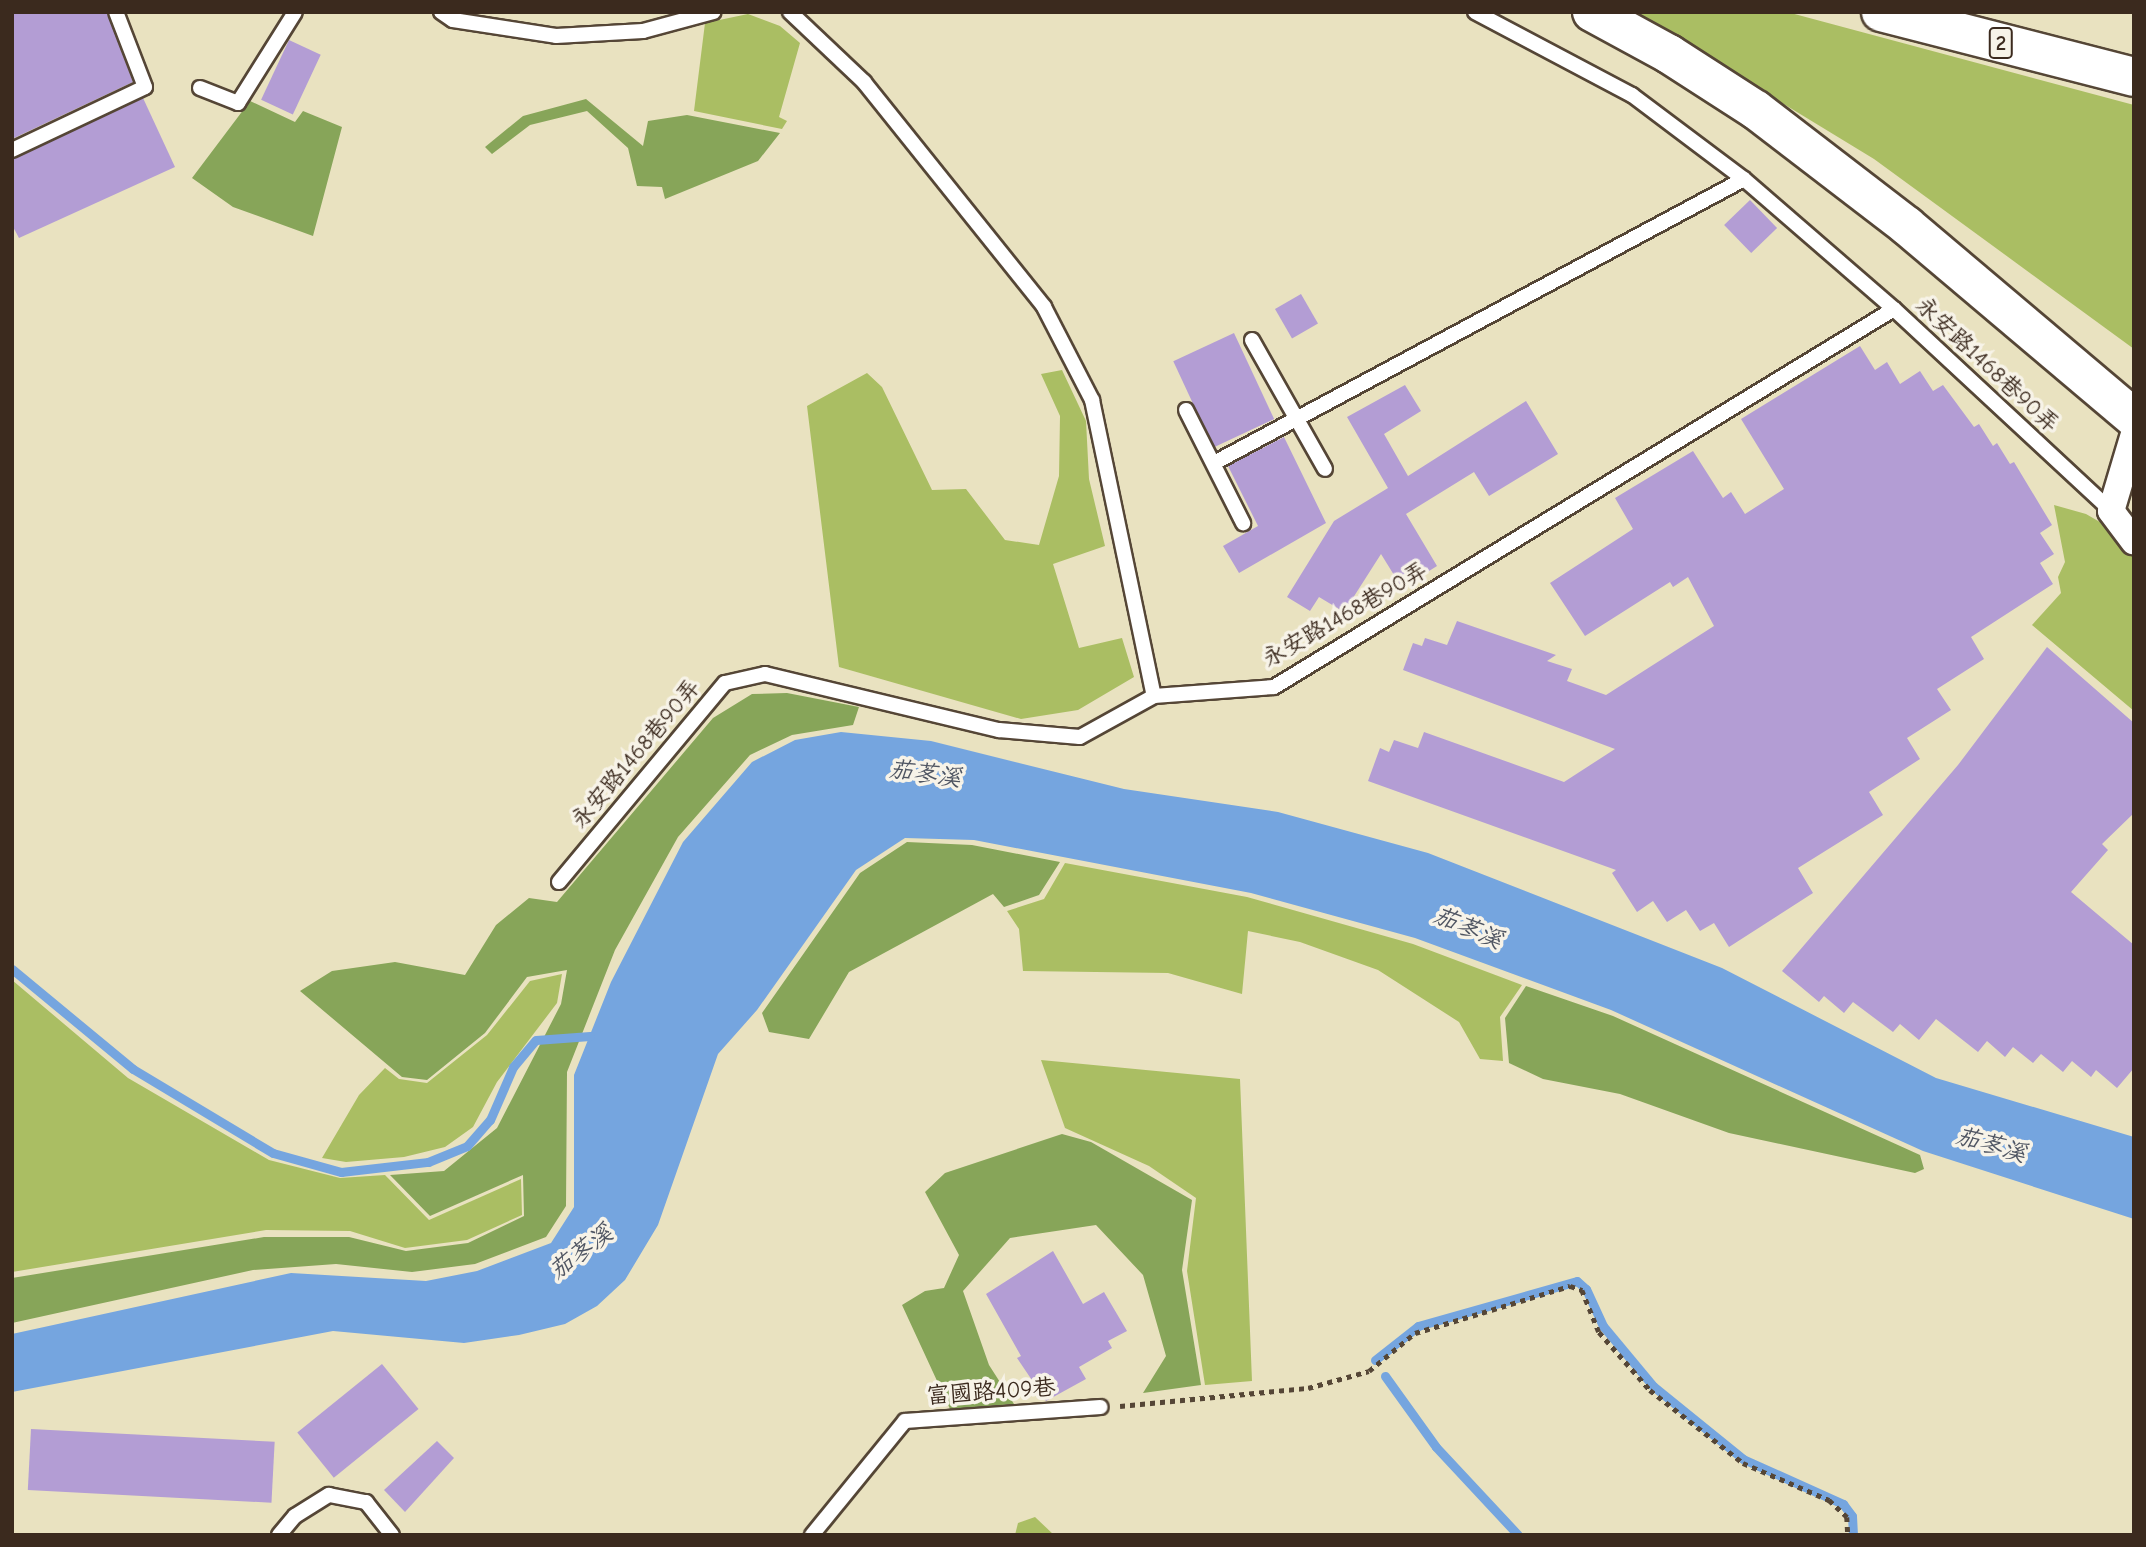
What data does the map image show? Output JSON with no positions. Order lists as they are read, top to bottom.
{
  "streets": {
    "highway": ["2"],
    "lane": ["永安路1468巷90弄", "富國路409巷"]
  },
  "water": ["茄苳溪"]
}
